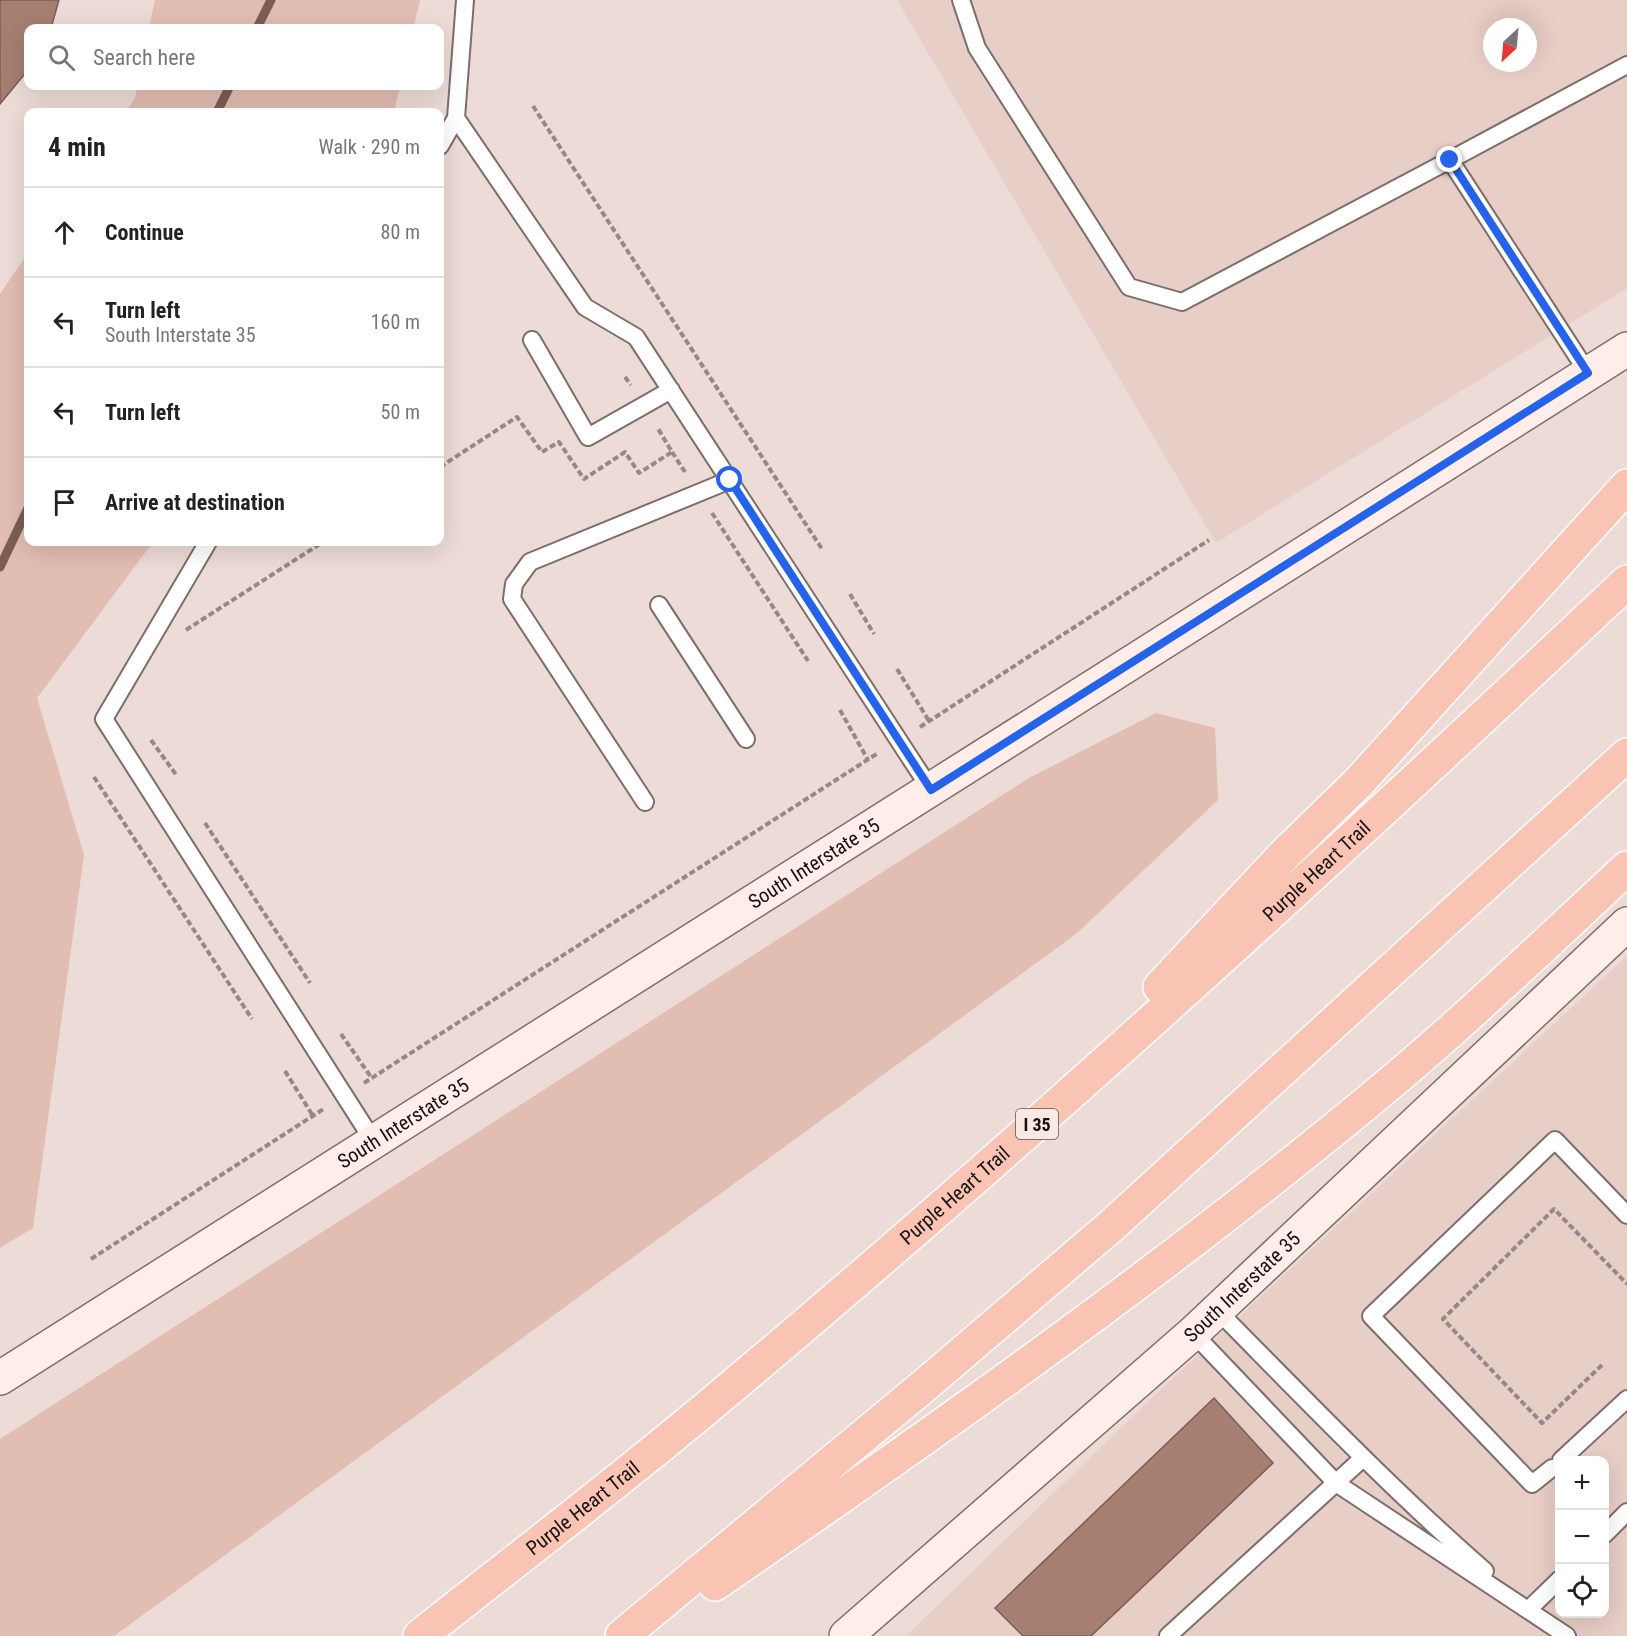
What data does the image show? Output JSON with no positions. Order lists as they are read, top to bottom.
{
  "streets": {
    "highway": ["Purple Heart Trail", "I 35"],
    "main road": ["South Interstate 35"]
  },
  "north": "bottom left",
  "page": {
    "search": "Search here",
    "heading": ["4 min", "Walk · 290 m"],
    "list": [
      ["Continue", "80 m"],
      ["Turn left", "South Interstate 35", "160 m"],
      ["Turn left", "50 m"],
      "Arrive at destination"
    ],
    "map_buttons": ["+", "−"]
  }
}
